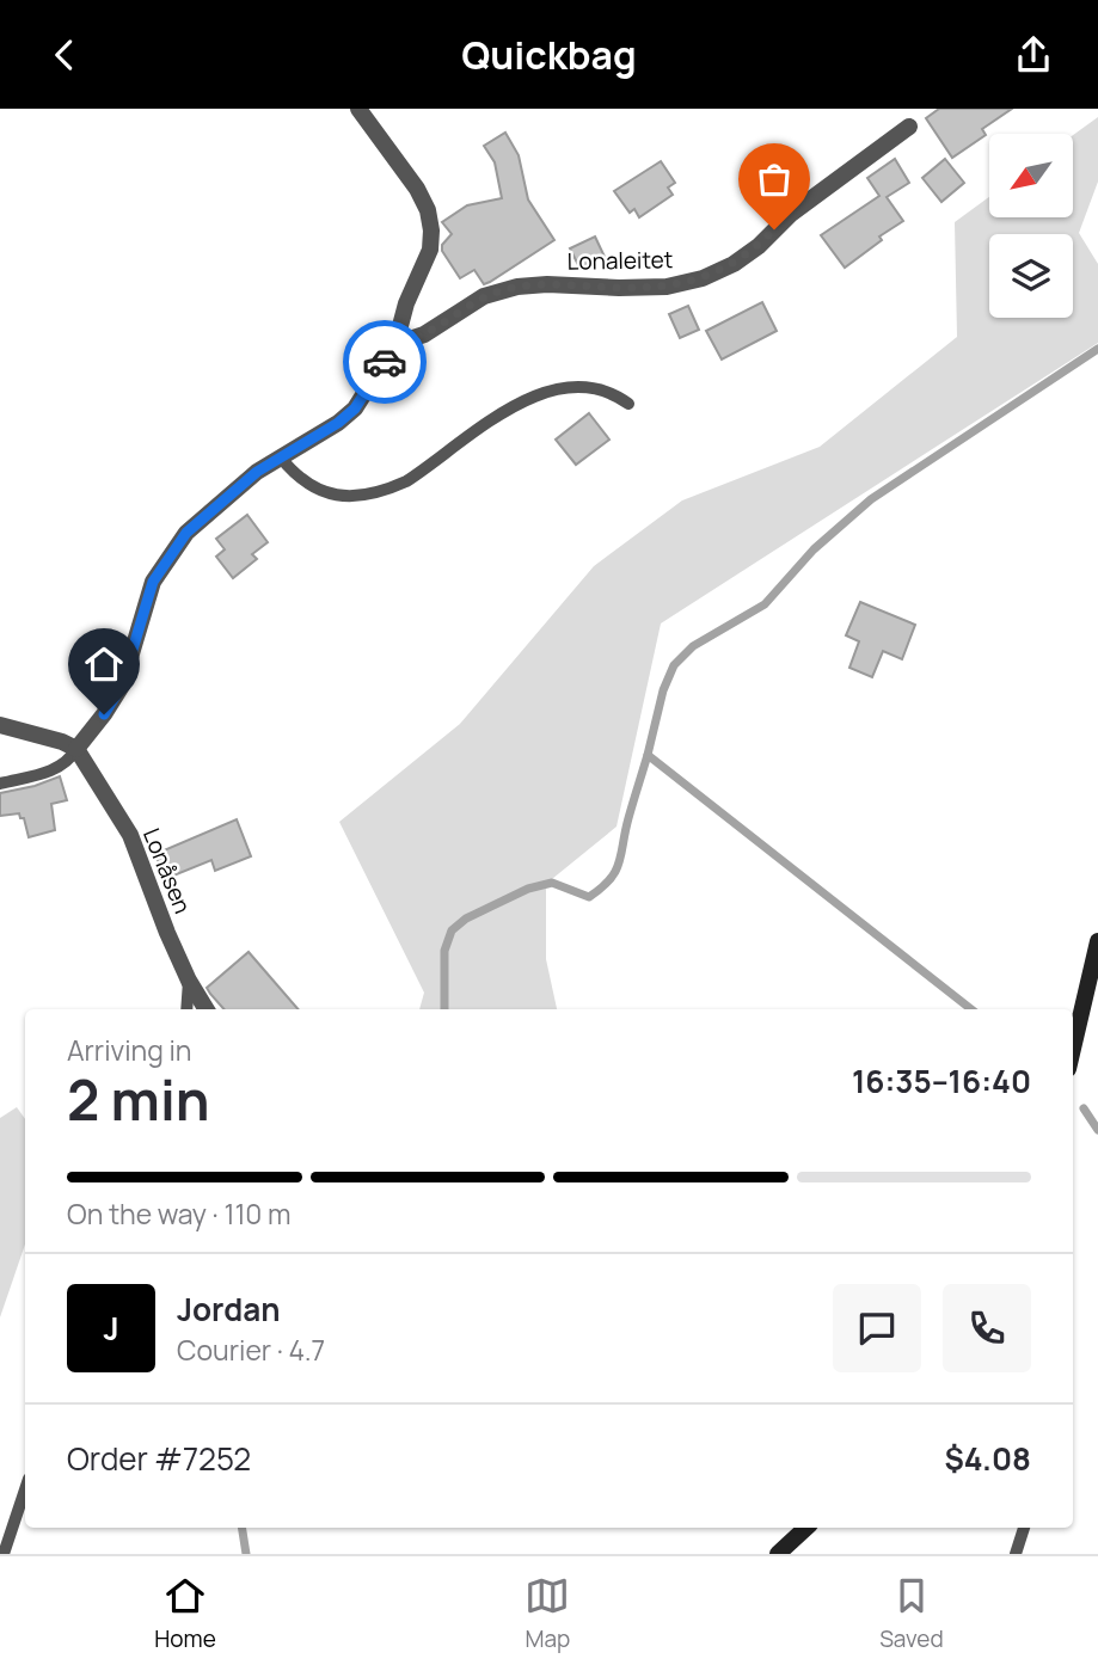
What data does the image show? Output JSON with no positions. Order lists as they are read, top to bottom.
{
  "streets": {
    "street": ["Lonaleitet", "Lonåsen"]
  },
  "north": "bottom left",
  "page": {
    "header": "Quickbag",
    "heading": ["2 min", "Arriving in", "16:35–16:40"],
    "panel": [
      "Jordan",
      "Courier · 4.7",
      "Order #7252",
      "$4.08"
    ],
    "bar": "On the way · 110 m",
    "round": "J",
    "tabs": ["Home", "Map", "Saved"]
  }
}
